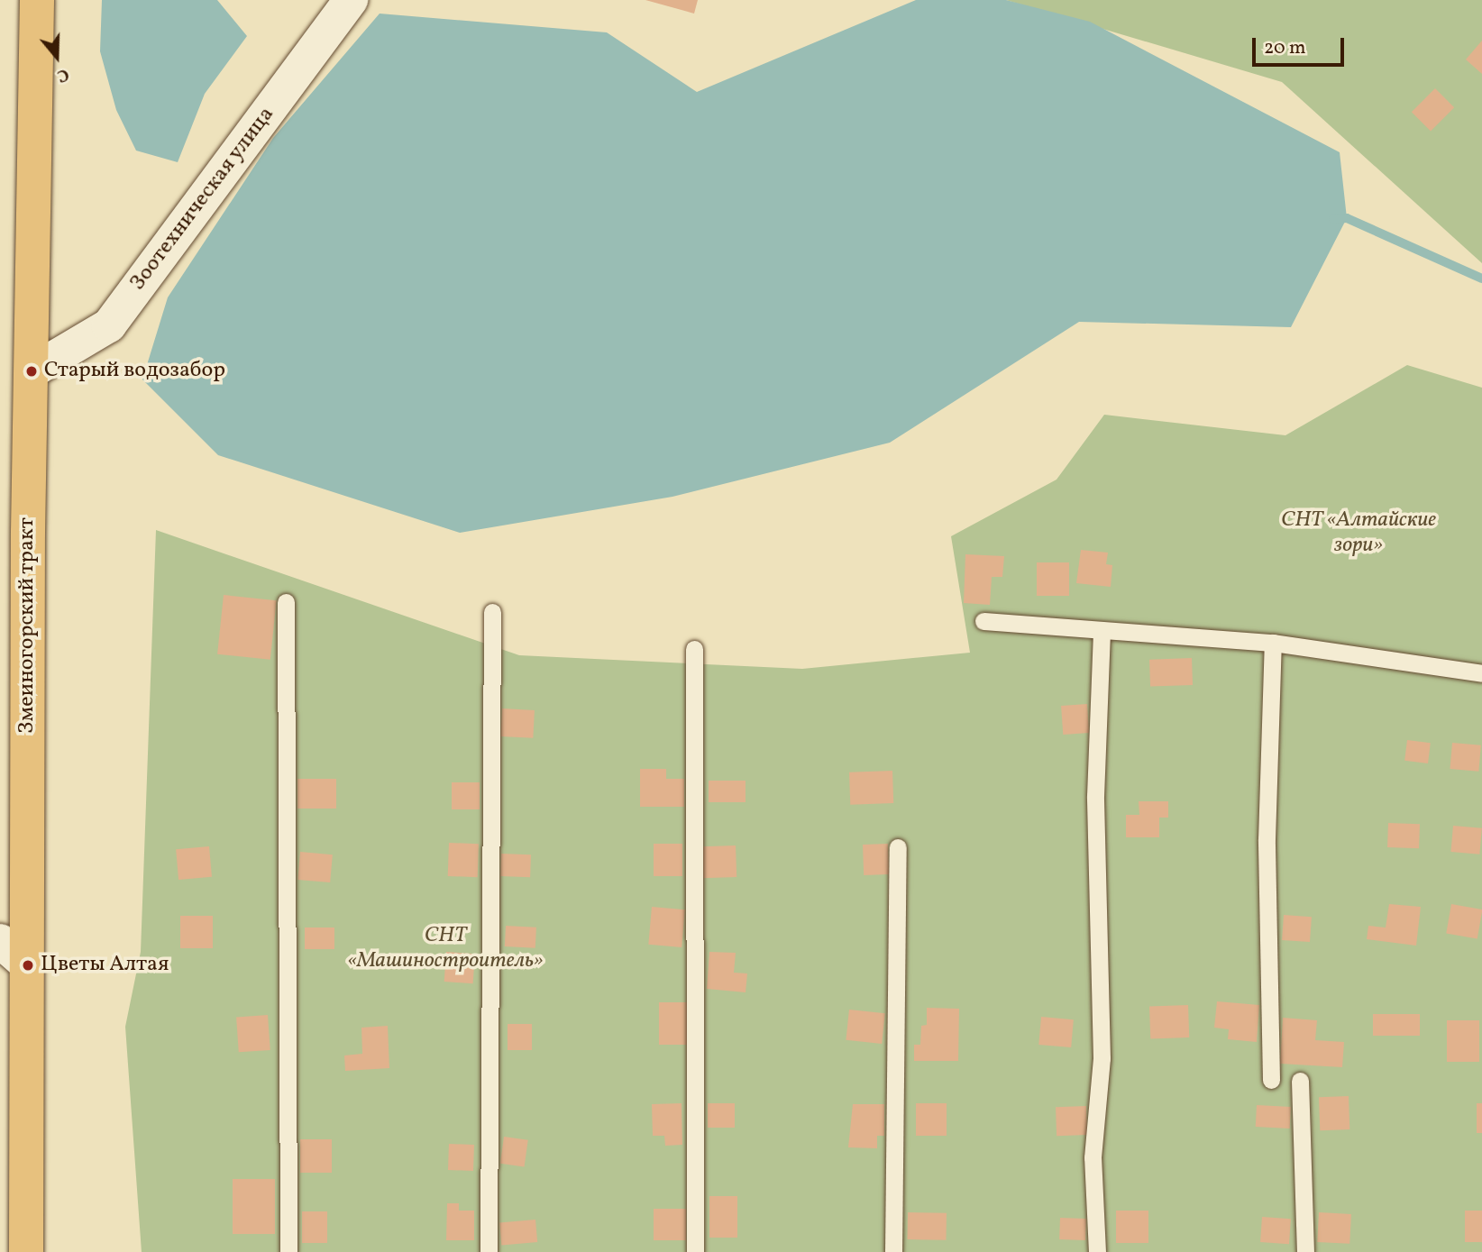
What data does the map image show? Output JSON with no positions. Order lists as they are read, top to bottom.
{
  "streets": {
    "highway": ["Змеиногорский тракт"],
    "street": ["Зоотехническая улица"]
  },
  "crossings": [
    ["Зоотехническая улица", "Змеиногорский тракт"]
  ],
  "parks": ["СНТ «Алтайские зори»", "СНТ «Машиностроитель»"],
  "places": ["Старый водозабор", "Цветы Алтая"],
  "scale_bar": "20 m",
  "north": "bottom"
}
